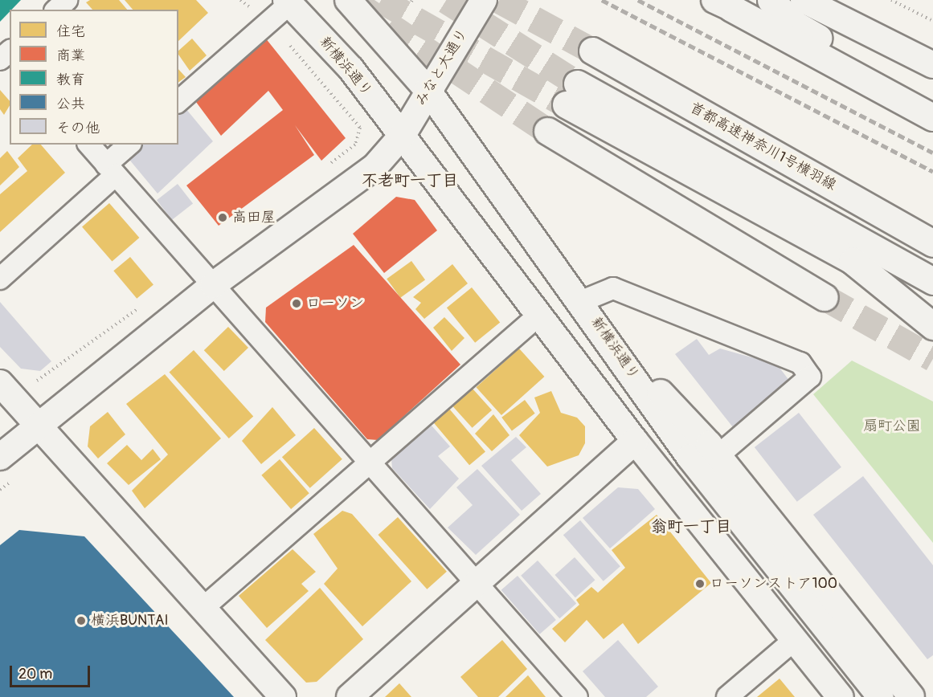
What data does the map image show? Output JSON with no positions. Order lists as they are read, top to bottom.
{
  "streets": {
    "highway": ["首都高速神奈川1号横羽線"],
    "street": ["新横浜通り", "みなと大通り"]
  },
  "crossings": [
    ["新横浜通り", "みなと大通り"]
  ],
  "districts": ["不老町一丁目", "翁町一丁目"],
  "parks": ["扇町公園"],
  "places": [
    "高田屋",
    "ローソン",
    "ローソンストア100",
    "横浜BUNTAI"
  ],
  "legend": [
    "住宅",
    "商業",
    "教育",
    "公共",
    "その他"
  ],
  "scale_bar": "20 m"
}
